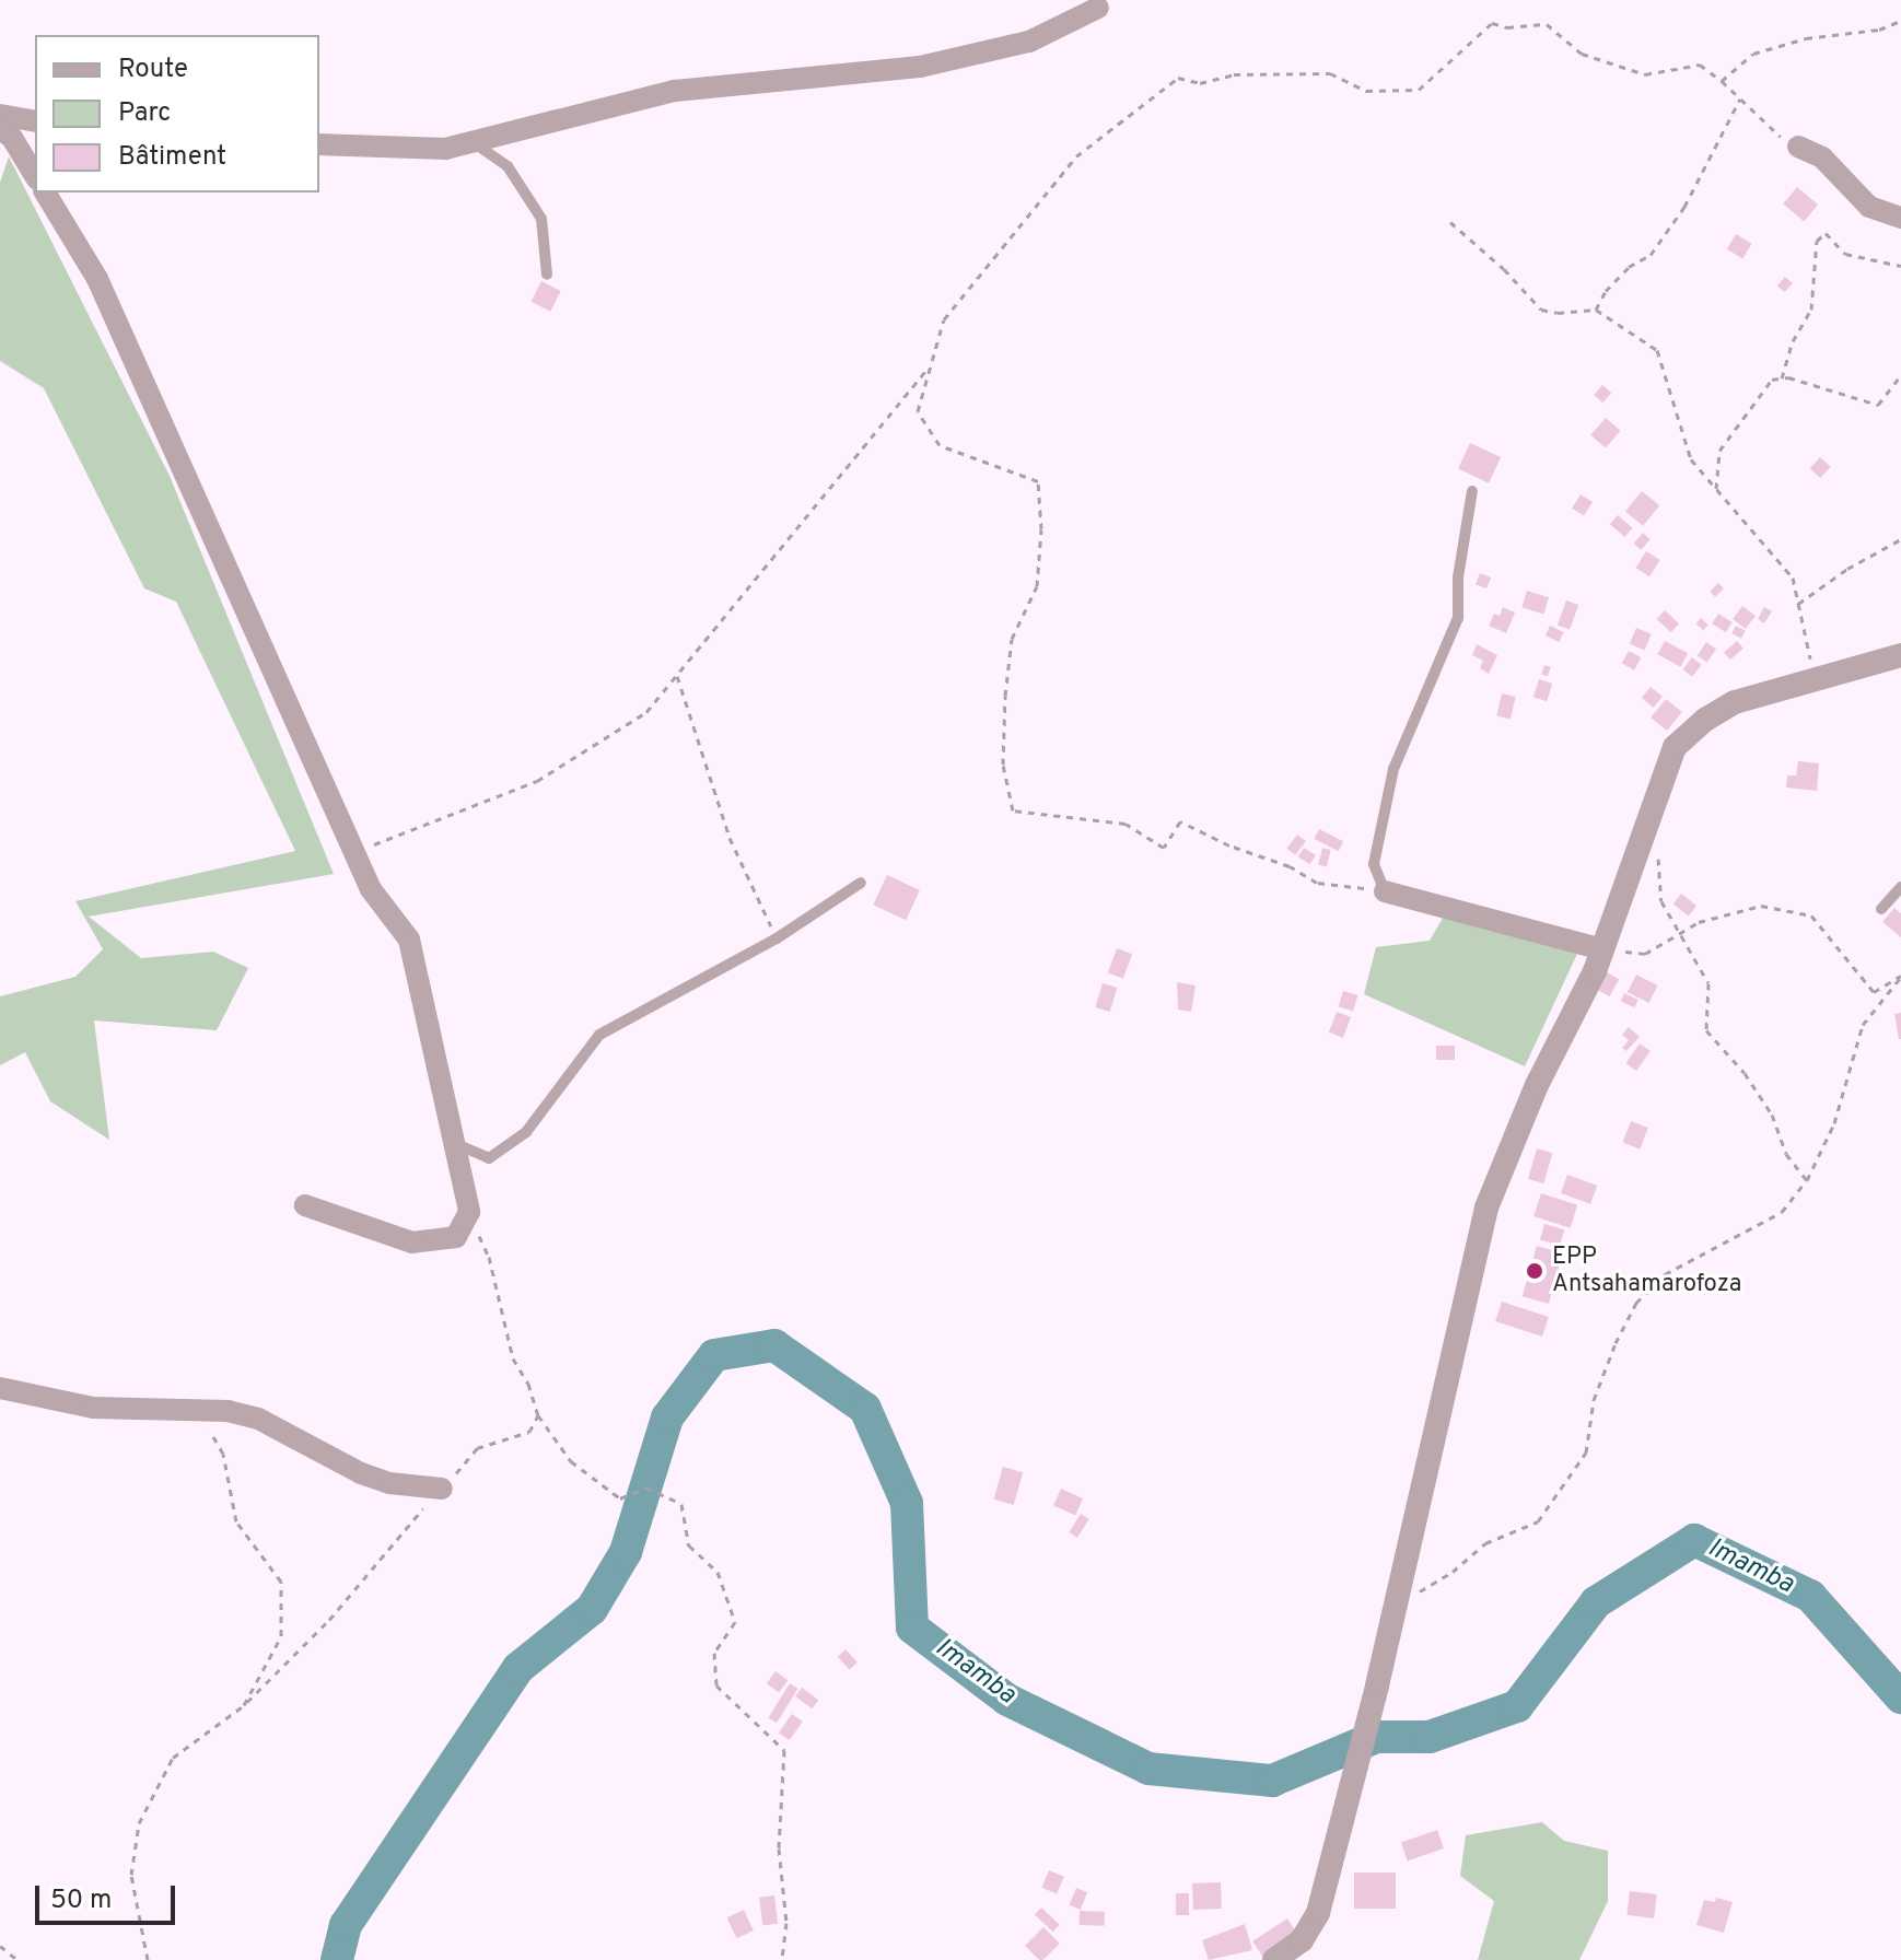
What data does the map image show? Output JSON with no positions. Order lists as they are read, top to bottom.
{
  "water": ["Imamba"],
  "places": ["EPP Antsahamarofoza"],
  "legend": ["Route", "Parc", "Bâtiment"],
  "scale_bar": "50 m"
}
